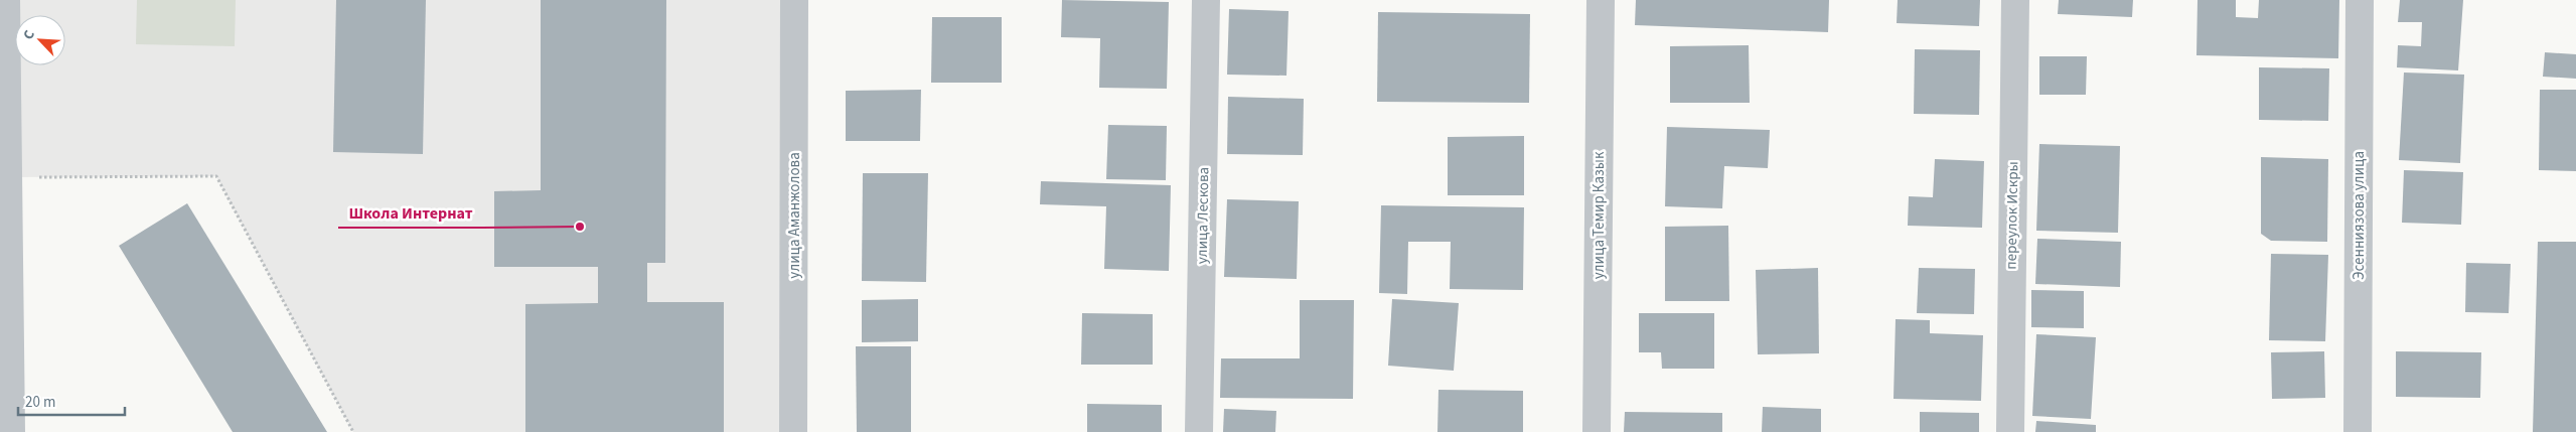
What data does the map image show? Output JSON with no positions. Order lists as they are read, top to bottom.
{
  "streets": {
    "street": [
      "улица Аманжолова",
      "улица Лескова",
      "улица Темир Казык",
      "переулок Искры",
      "Эсенниязова улица"
    ]
  },
  "places": ["Школа Интернат"],
  "scale_bar": "20 m",
  "north": "top left"
}
